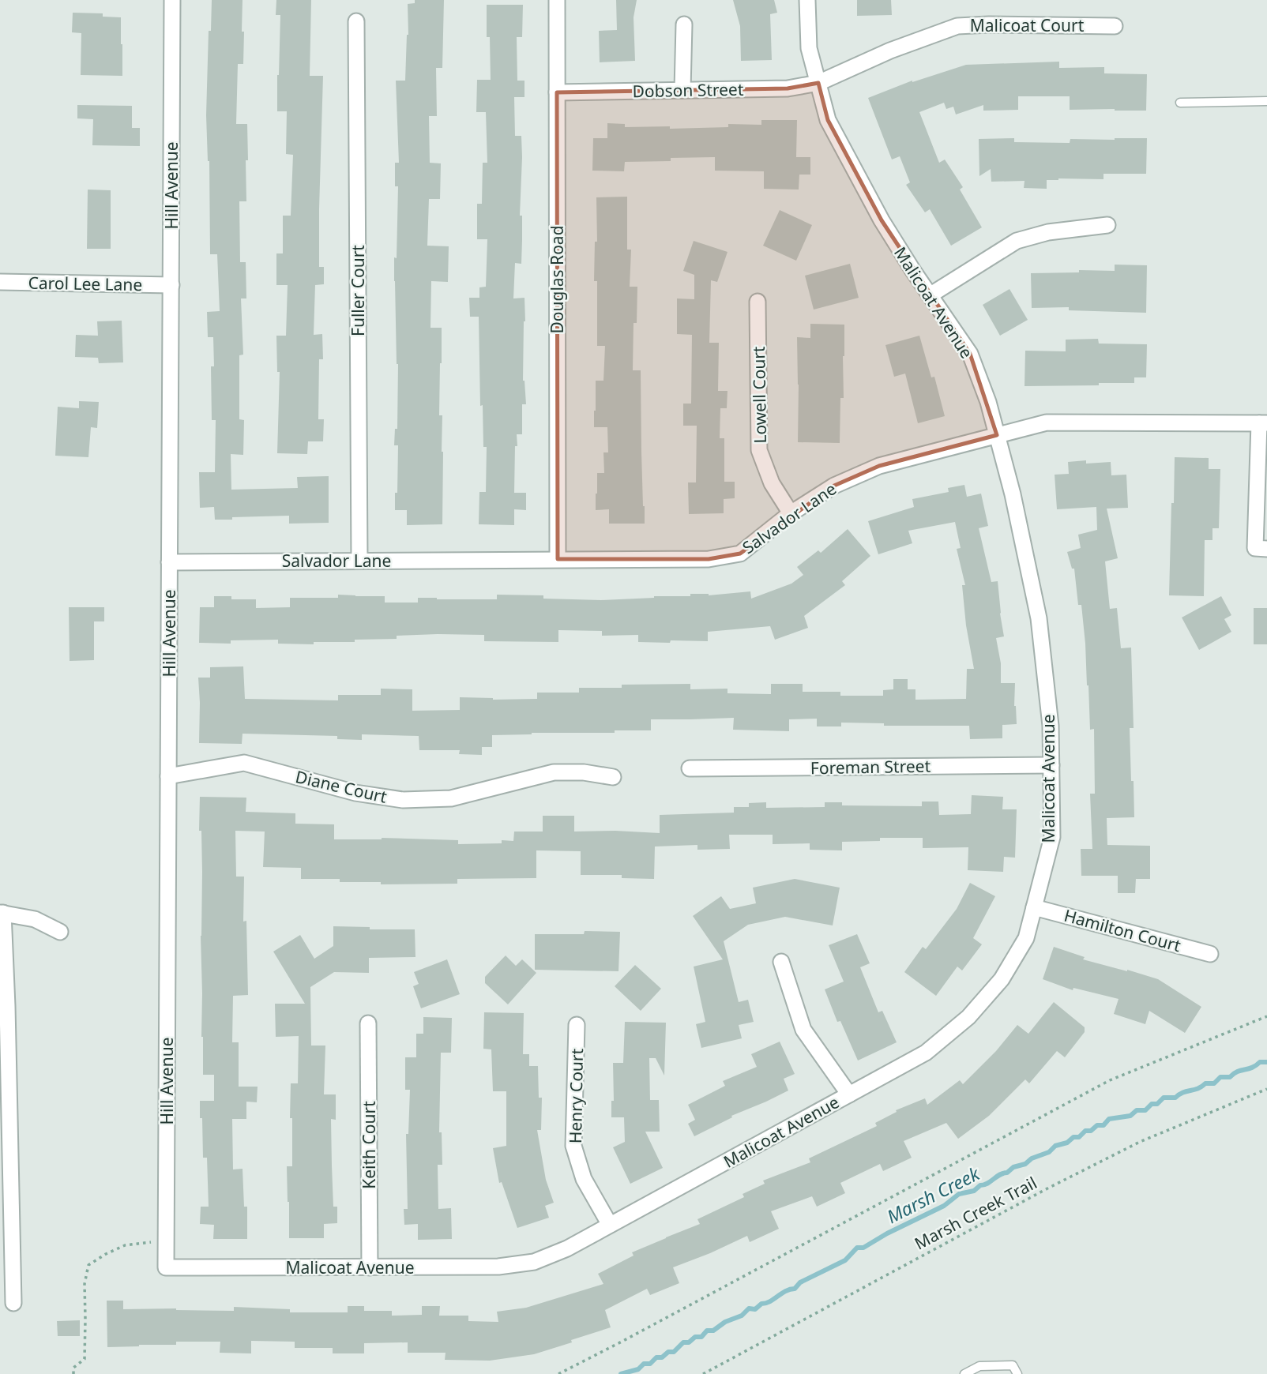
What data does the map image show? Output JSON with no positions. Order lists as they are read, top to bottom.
{
  "streets": {
    "street": [
      "Malicoat Court",
      "Dobson Street",
      "Hill Avenue",
      "Douglas Road",
      "Carol Lee Lane",
      "Fuller Court",
      "Malicoat Avenue",
      "Lowell Court",
      "Salvador Lane",
      "Foreman Street",
      "Diane Court",
      "Hamilton Court",
      "Henry Court",
      "Keith Court"
    ],
    "path": ["Marsh Creek Trail"]
  },
  "crossings": [
    ["Malicoat Court", "Dobson Street"],
    ["Malicoat Court", "Malicoat Avenue"],
    ["Dobson Street", "Douglas Road"],
    ["Dobson Street", "Malicoat Avenue"],
    ["Hill Avenue", "Carol Lee Lane"],
    ["Hill Avenue", "Malicoat Avenue"],
    ["Hill Avenue", "Salvador Lane"],
    ["Hill Avenue", "Diane Court"],
    ["Douglas Road", "Salvador Lane"],
    ["Fuller Court", "Salvador Lane"],
    ["Malicoat Avenue", "Salvador Lane"],
    ["Malicoat Avenue", "Foreman Street"],
    ["Malicoat Avenue", "Hamilton Court"],
    ["Malicoat Avenue", "Henry Court"],
    ["Malicoat Avenue", "Keith Court"],
    ["Lowell Court", "Salvador Lane"]
  ],
  "water": ["Marsh Creek"]
}
